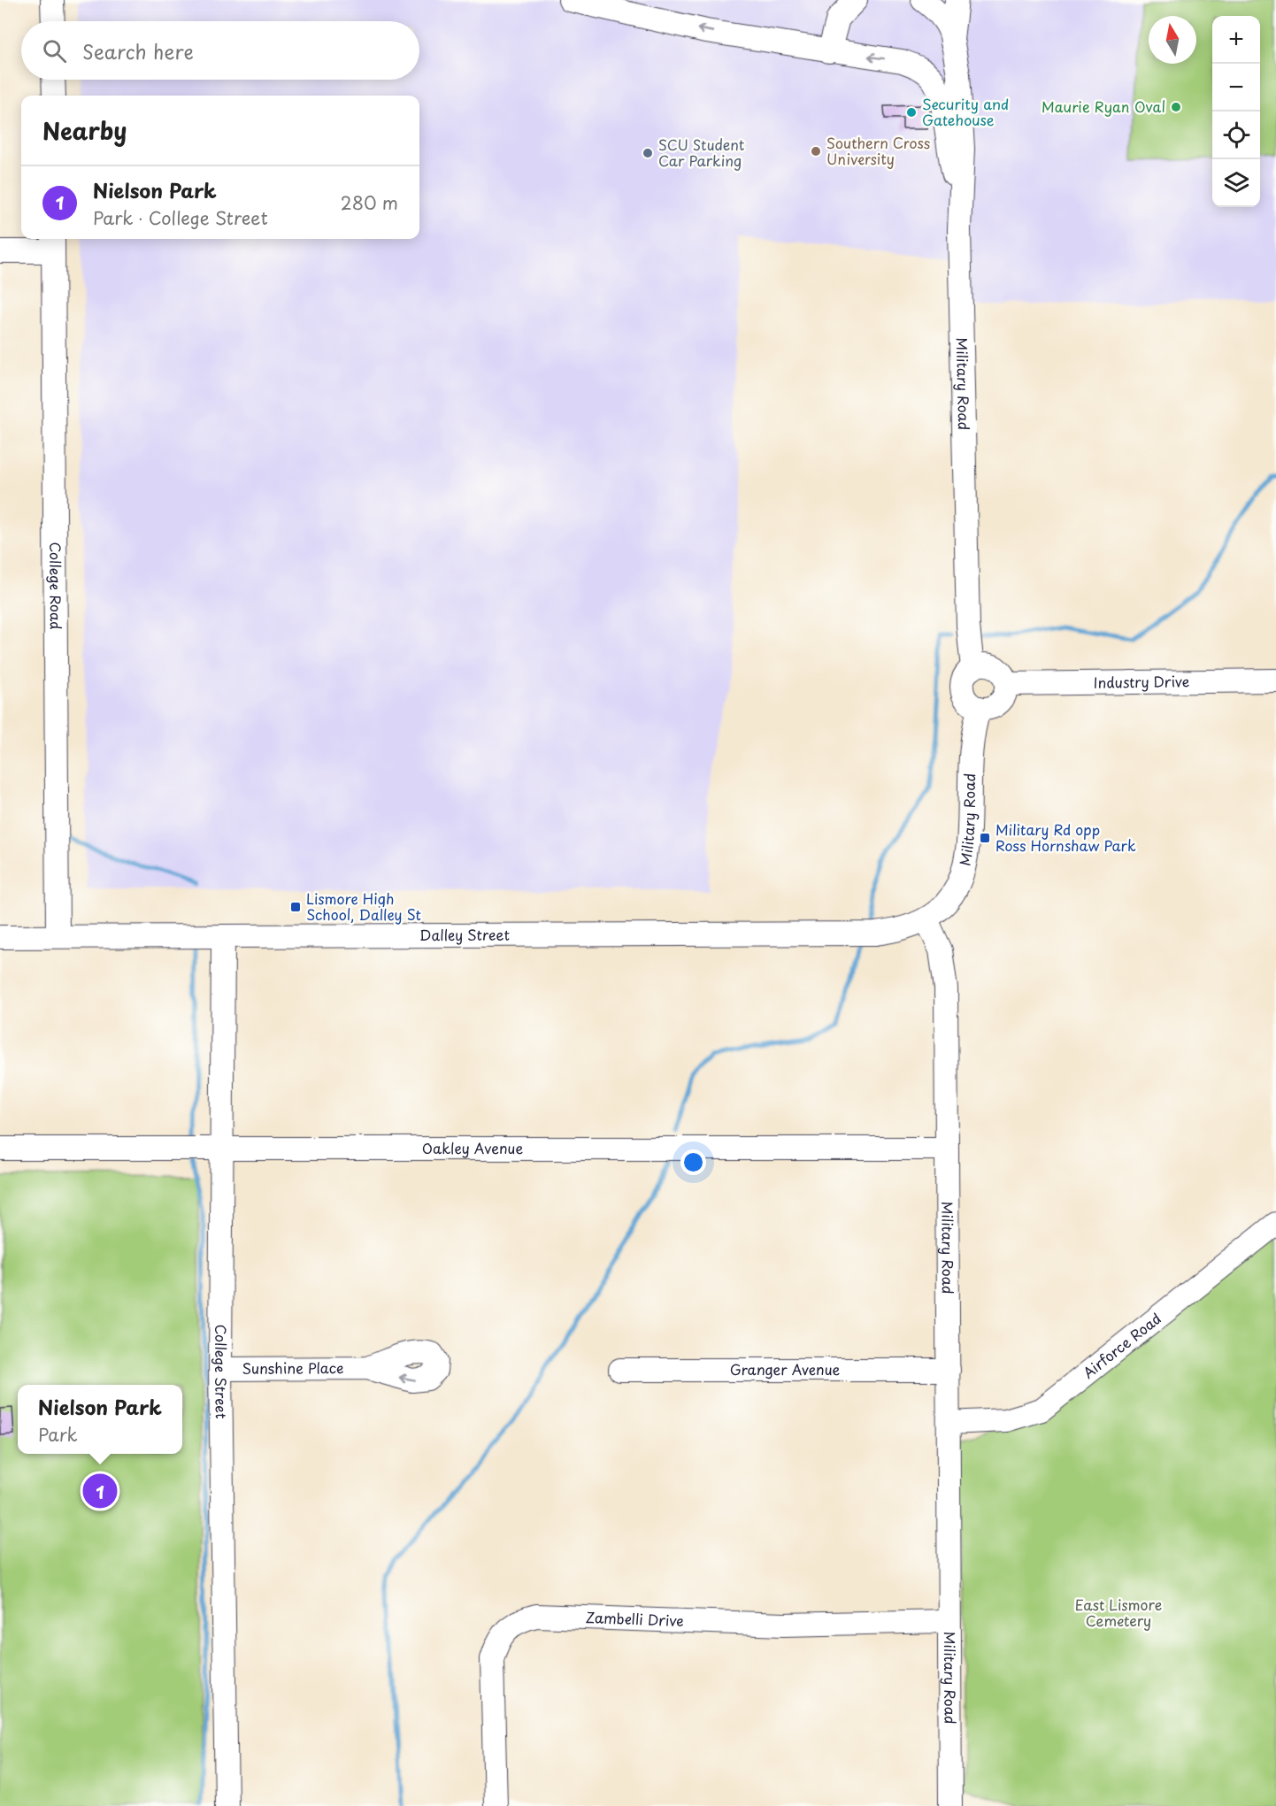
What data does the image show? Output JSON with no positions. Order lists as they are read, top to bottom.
{
  "streets": {
    "street": [
      "Military Road",
      "College Road",
      "Industry Drive",
      "Dalley Street",
      "Oakley Avenue",
      "Airforce Road",
      "Sunshine Place",
      "Granger Avenue",
      "College Street",
      "Zambelli Drive"
    ]
  },
  "crossings": [
    ["Military Road", "Industry Drive"],
    ["Military Road", "Dalley Street"],
    ["Military Road", "Oakley Avenue"],
    ["Military Road", "Airforce Road"],
    ["Military Road", "Granger Avenue"],
    ["Military Road", "Zambelli Drive"],
    ["College Road", "Dalley Street"],
    ["Dalley Street", "College Street"],
    ["Oakley Avenue", "College Street"],
    ["Sunshine Place", "College Street"]
  ],
  "parks": ["East Lismore Cemetery"],
  "places": {
    "other": [
      "Maurie Ryan Oval",
      "Security and Gatehouse",
      "Southern Cross University",
      "SCU Student Car Parking"
    ],
    "transit": ["Military Rd opp Ross Hornshaw Park", "Lismore High School, Dalley St"]
  },
  "north": "top",
  "page": {
    "map_buttons": ["+", "−"],
    "search": "Search here",
    "heading": "Nearby",
    "list": [
      {
        "mark": "1",
        "name": "Nielson Park",
        "note": "Park · College Street",
        "value": "280 m"
      }
    ],
    "popup": ["Nielson Park", "Park"],
    "pins": "1"
  }
}
